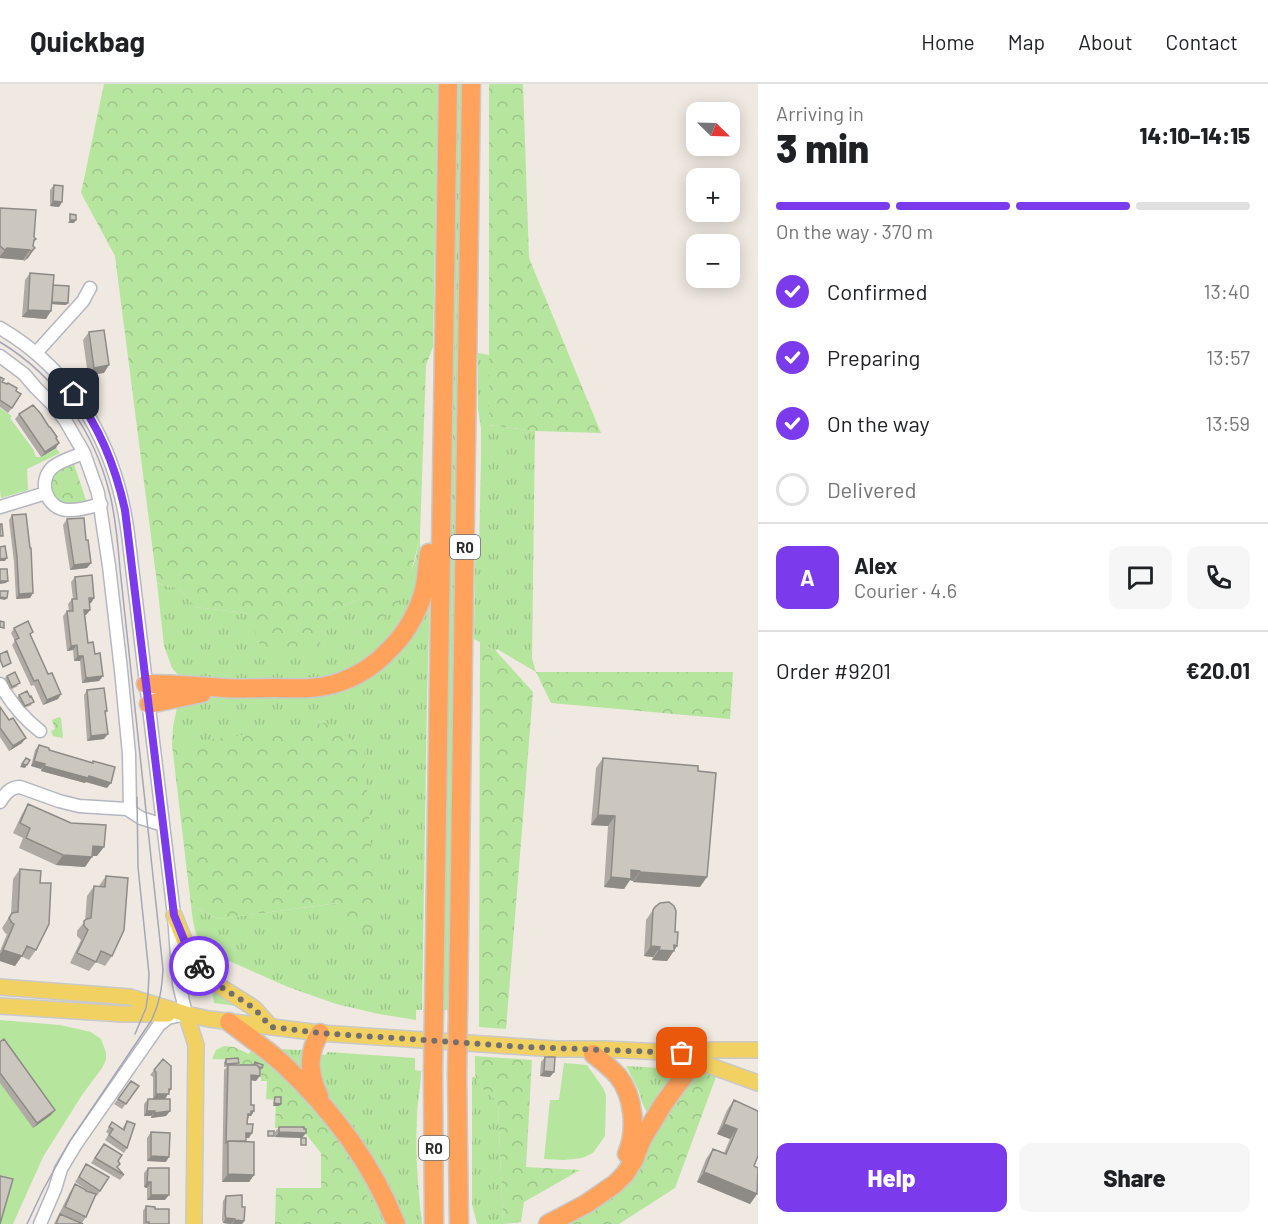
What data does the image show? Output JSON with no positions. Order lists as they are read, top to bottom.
{
  "streets": {
    "highway": ["R0"]
  },
  "north": "bottom right",
  "page": {
    "header": "Quickbag",
    "nav": [
      "Home",
      "Map",
      "About",
      "Contact"
    ],
    "heading": ["3 min", "Arriving in", "14:10–14:15"],
    "panel": [
      "Alex",
      "Courier · 4.6",
      "Order #9201",
      "€20.01"
    ],
    "map_buttons": ["+", "−"],
    "bar": "On the way · 370 m",
    "list": [
      ["Confirmed", "13:40"],
      ["Preparing", "13:57"],
      ["On the way", "13:59"],
      "Delivered"
    ],
    "round": "A",
    "buttons": ["Help", "Share"]
  }
}
